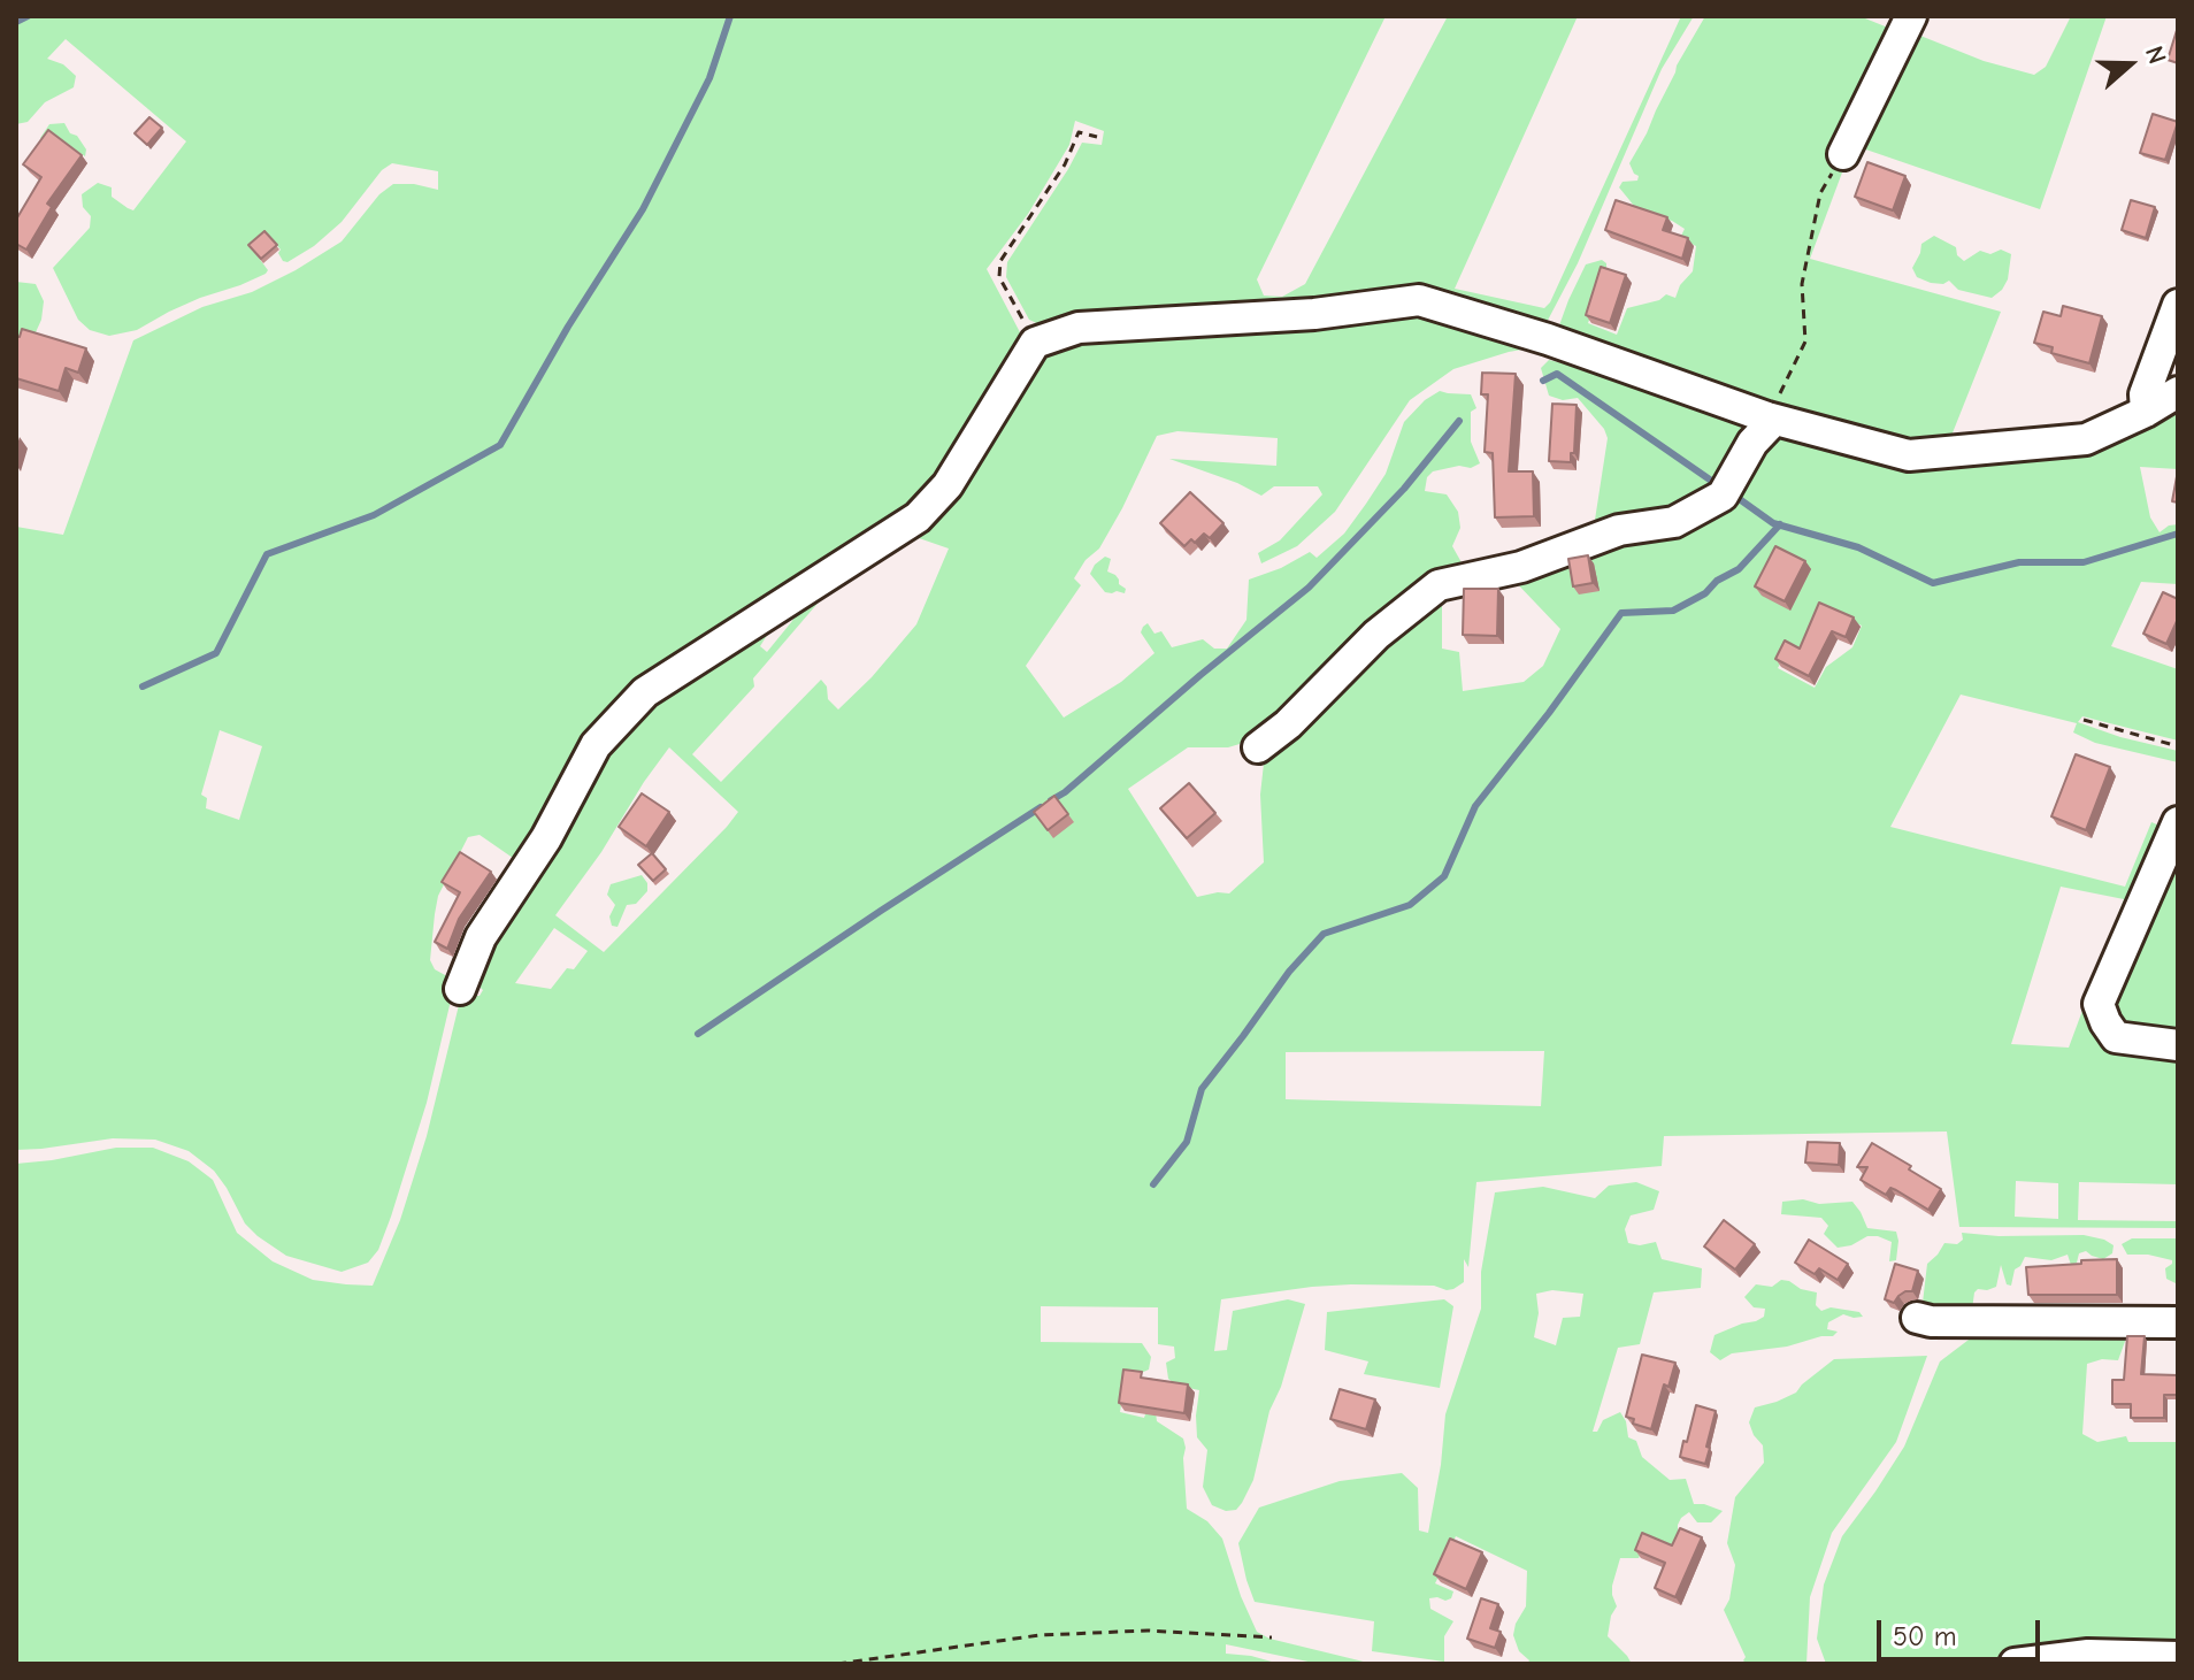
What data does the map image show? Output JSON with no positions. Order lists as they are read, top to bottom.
{
  "scale_bar": "50 m",
  "north": "right"
}
